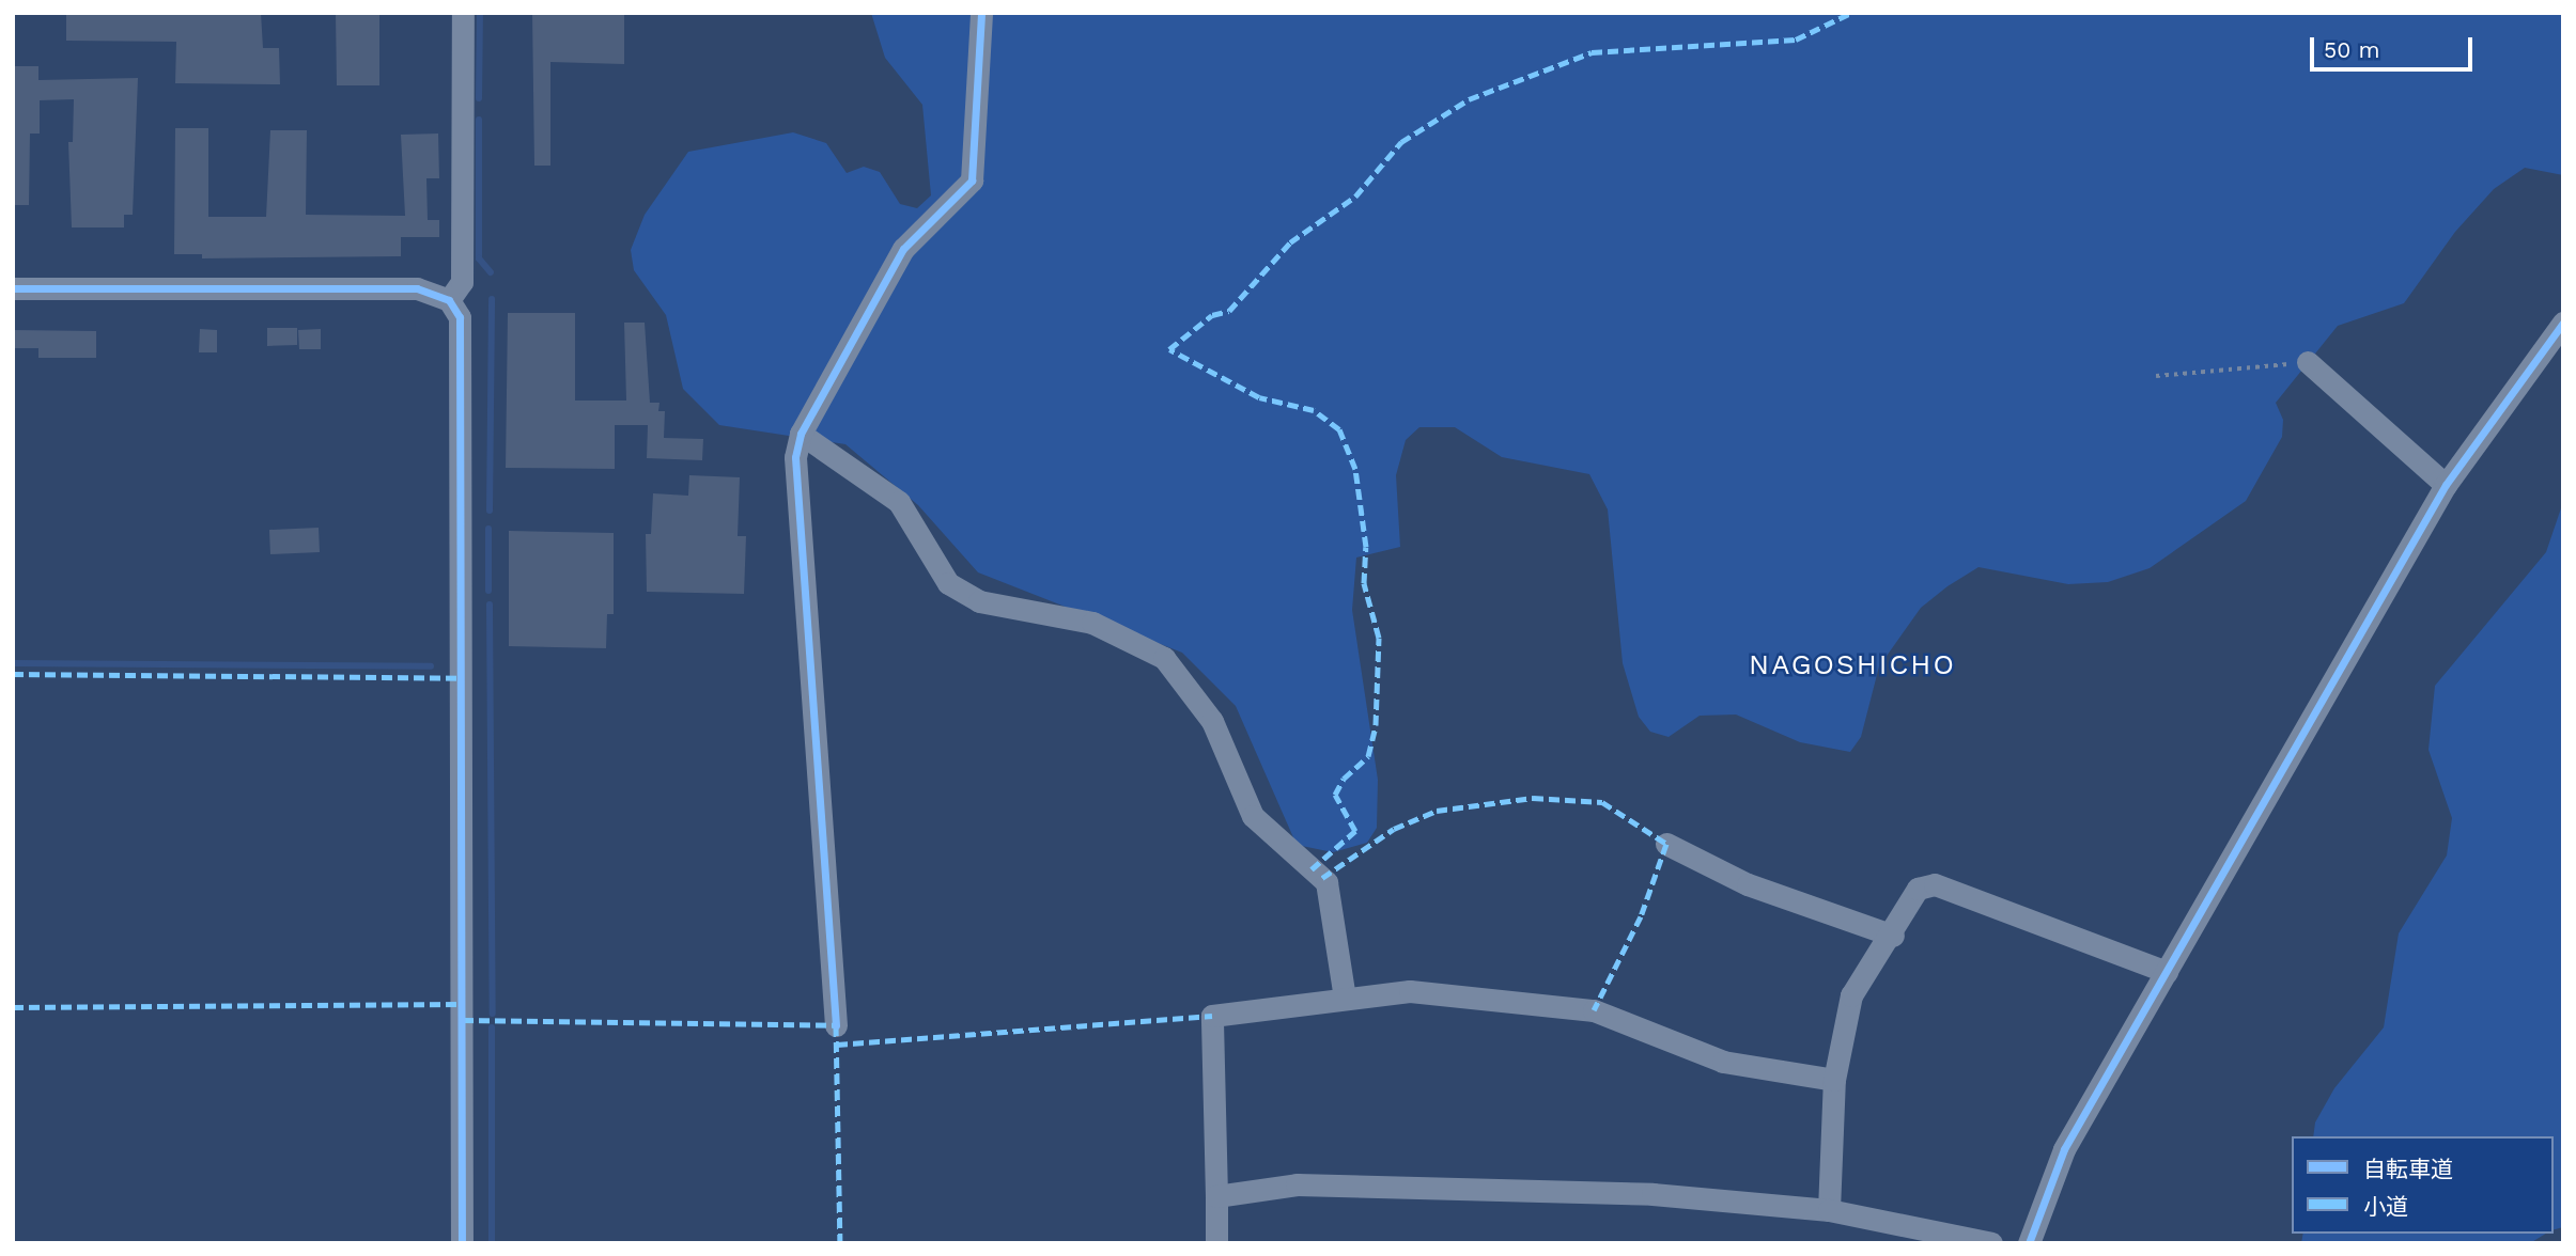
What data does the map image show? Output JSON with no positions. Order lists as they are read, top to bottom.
{
  "districts": ["NAGOSHICHO"],
  "legend": ["自転車道", "小道"],
  "scale_bar": "50 m"
}
